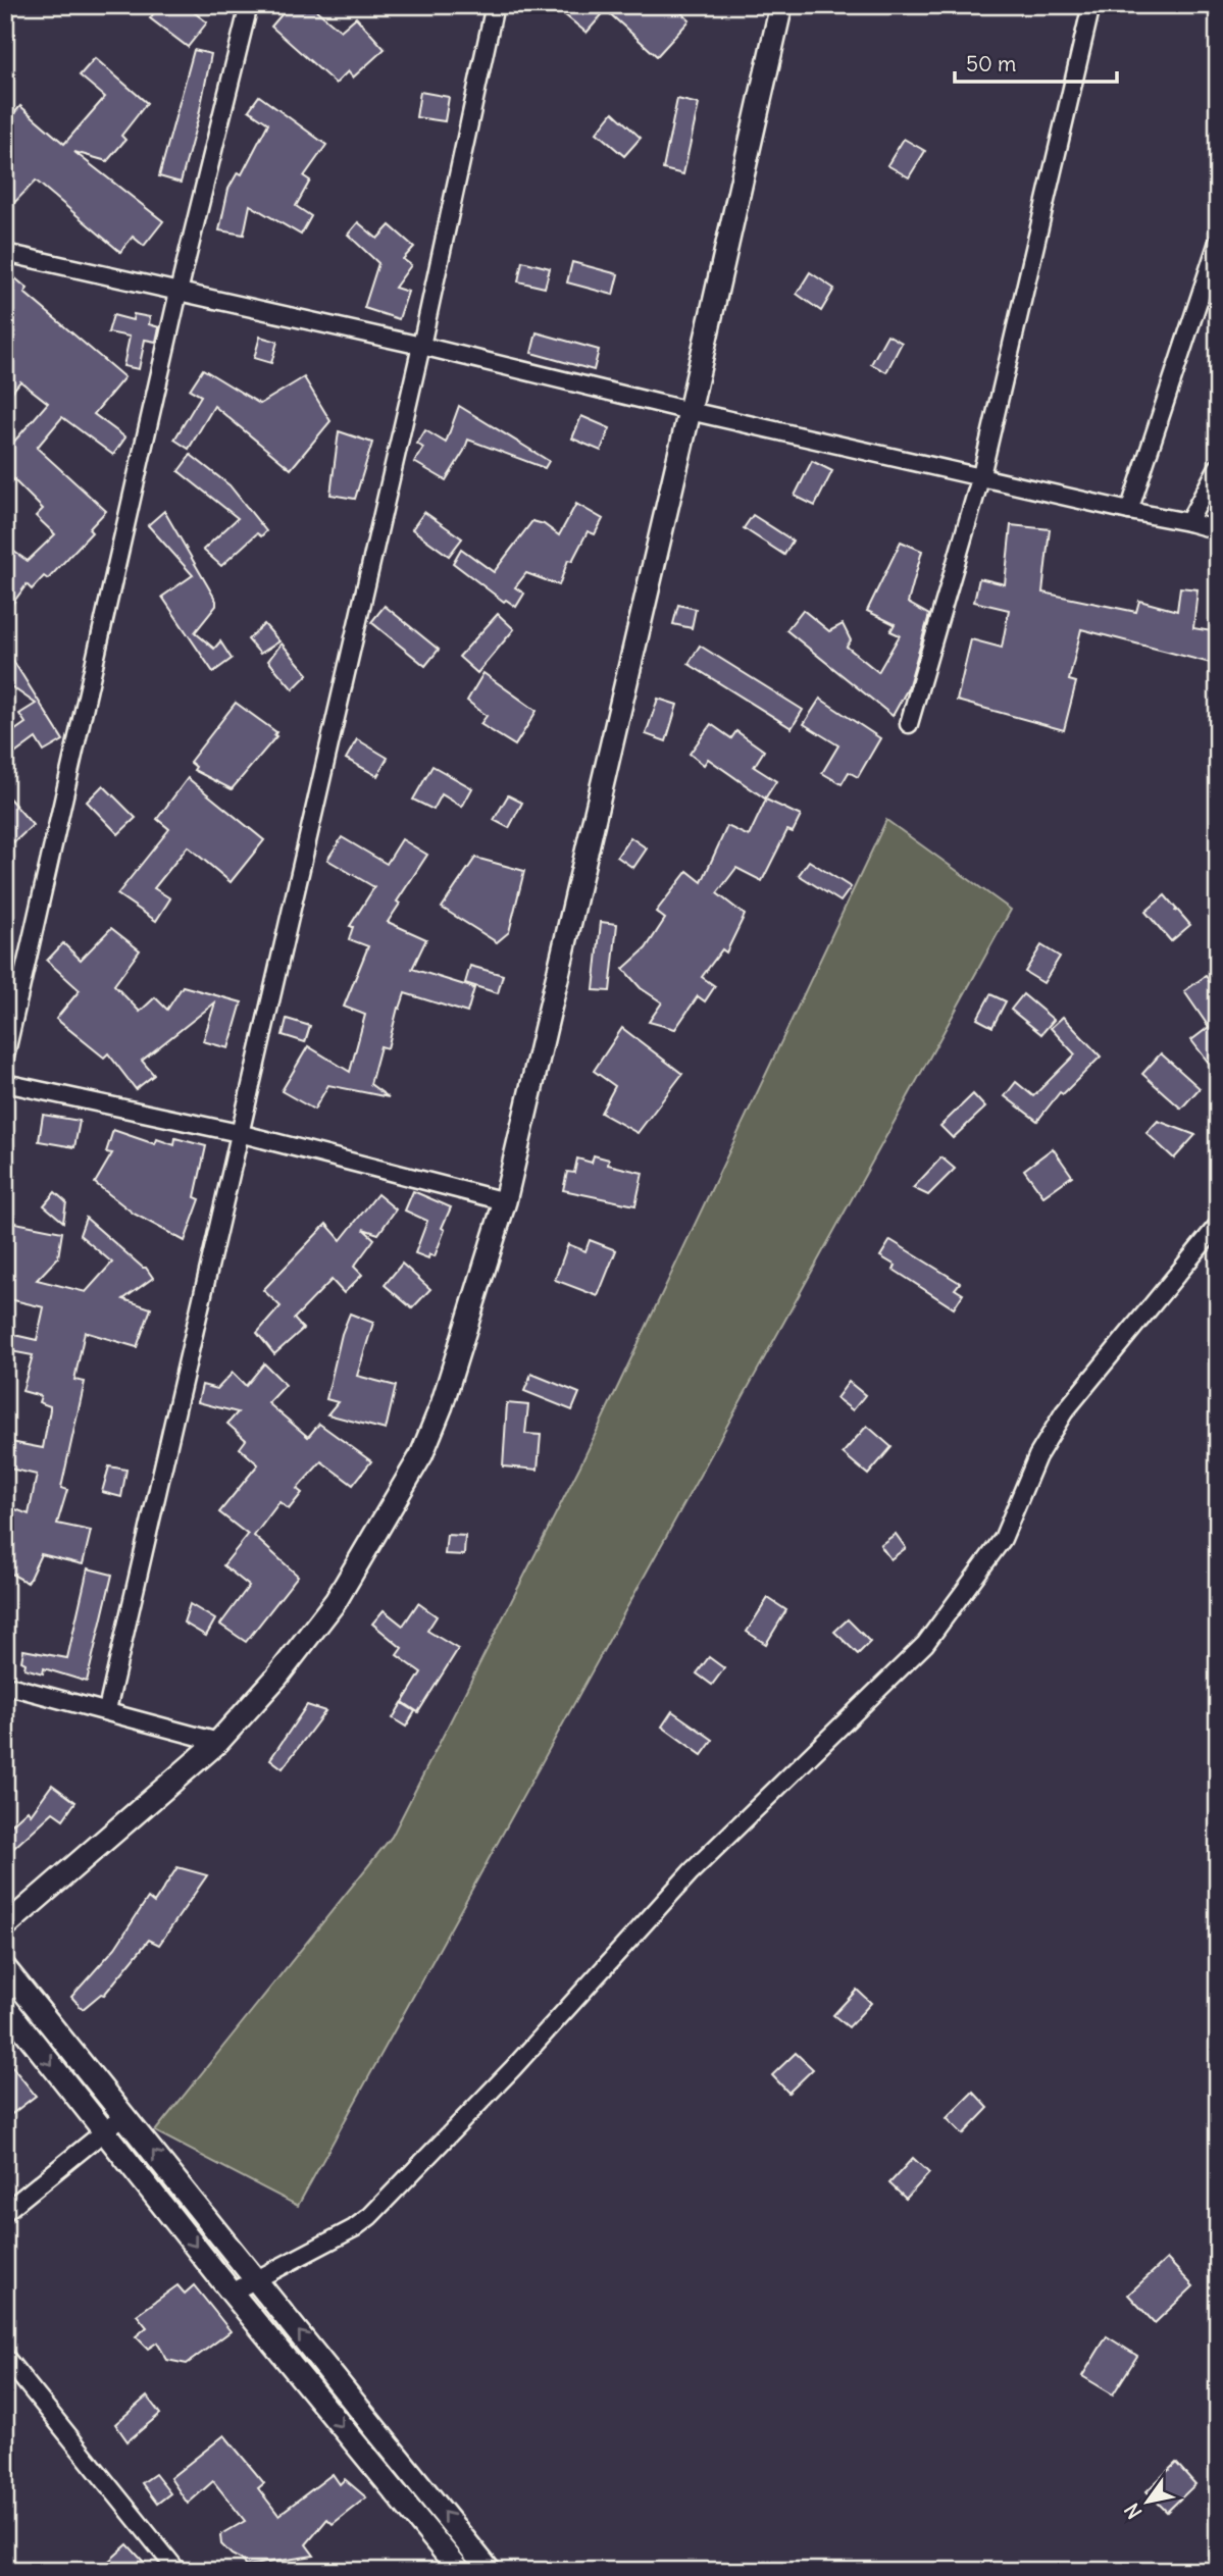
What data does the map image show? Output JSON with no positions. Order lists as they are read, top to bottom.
{
  "scale_bar": "50 m",
  "north": "bottom left"
}
